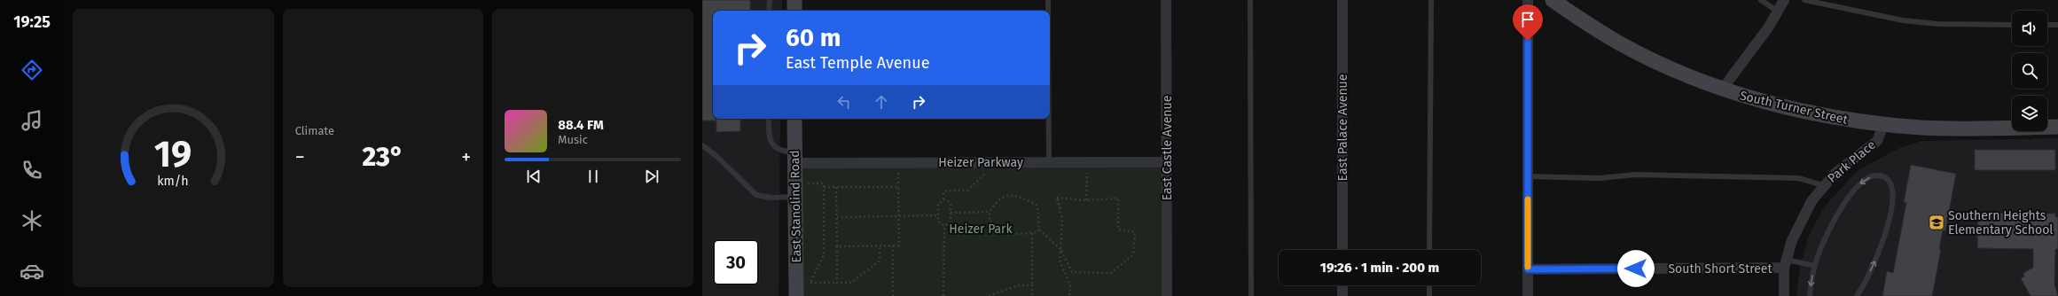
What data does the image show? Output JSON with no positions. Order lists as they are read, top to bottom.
{
  "streets": {
    "main road": ["South Turner Street", "East Stanolind Road"],
    "street": [
      "East Palace Avenue",
      "East Castle Avenue",
      "Park Place",
      "Heizer Parkway",
      "South Short Street"
    ]
  },
  "crossings": [
    ["South Turner Street", "Park Place"],
    ["East Castle Avenue", "Heizer Parkway"],
    ["Park Place", "South Short Street"],
    ["Heizer Parkway", "East Stanolind Road"]
  ],
  "parks": ["Heizer Park"],
  "places": {
    "school or university": ["Southern Heights Elementary School"]
  },
  "page": {
    "tabs": "19:25",
    "tile": "Climate",
    "turn": ["60 m", "East Temple Avenue"],
    "song": ["88.4 FM", "Music"],
    "heat": ["−", "23°", "+"],
    "limit": "30",
    "trip": "19:26 · 1 min · 200 m",
    "gauge": ["19", "km/h"]
  }
}
